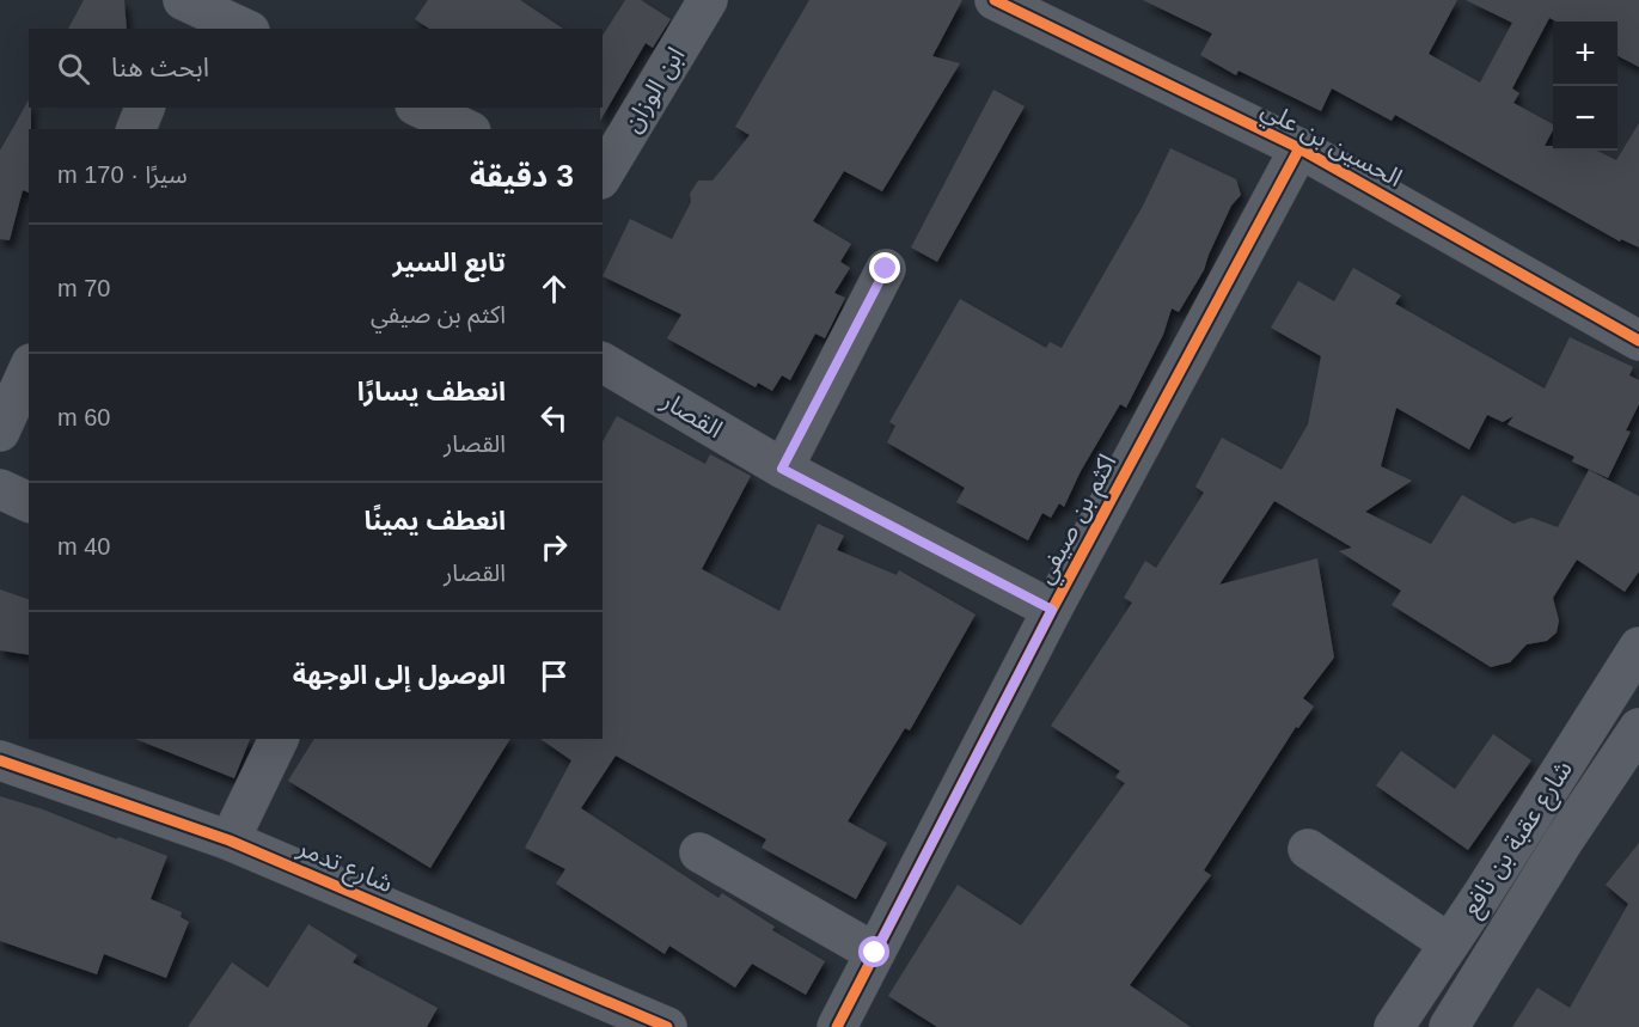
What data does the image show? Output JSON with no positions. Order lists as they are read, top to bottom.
{
  "streets": {
    "street": [
      "ابن الوزان",
      "الحسين بن علي",
      "القصار",
      "اكثم بن صيفي",
      "شارع عقبة بن نافع",
      "شارع تدمر"
    ]
  },
  "crossings": [
    ["الحسين بن علي", "اكثم بن صيفي"],
    ["القصار", "اكثم بن صيفي"]
  ],
  "page": {
    "map_buttons": ["+", "−"],
    "search": "ابحث هنا",
    "heading": ["3 دقيقة", "سيرًا · 170 m"],
    "list": [
      ["تابع السير", "اكثم بن صيفي", "70 m"],
      ["انعطف يسارًا", "القصار", "60 m"],
      ["انعطف يمينًا", "القصار", "40 m"],
      "الوصول إلى الوجهة"
    ]
  }
}
